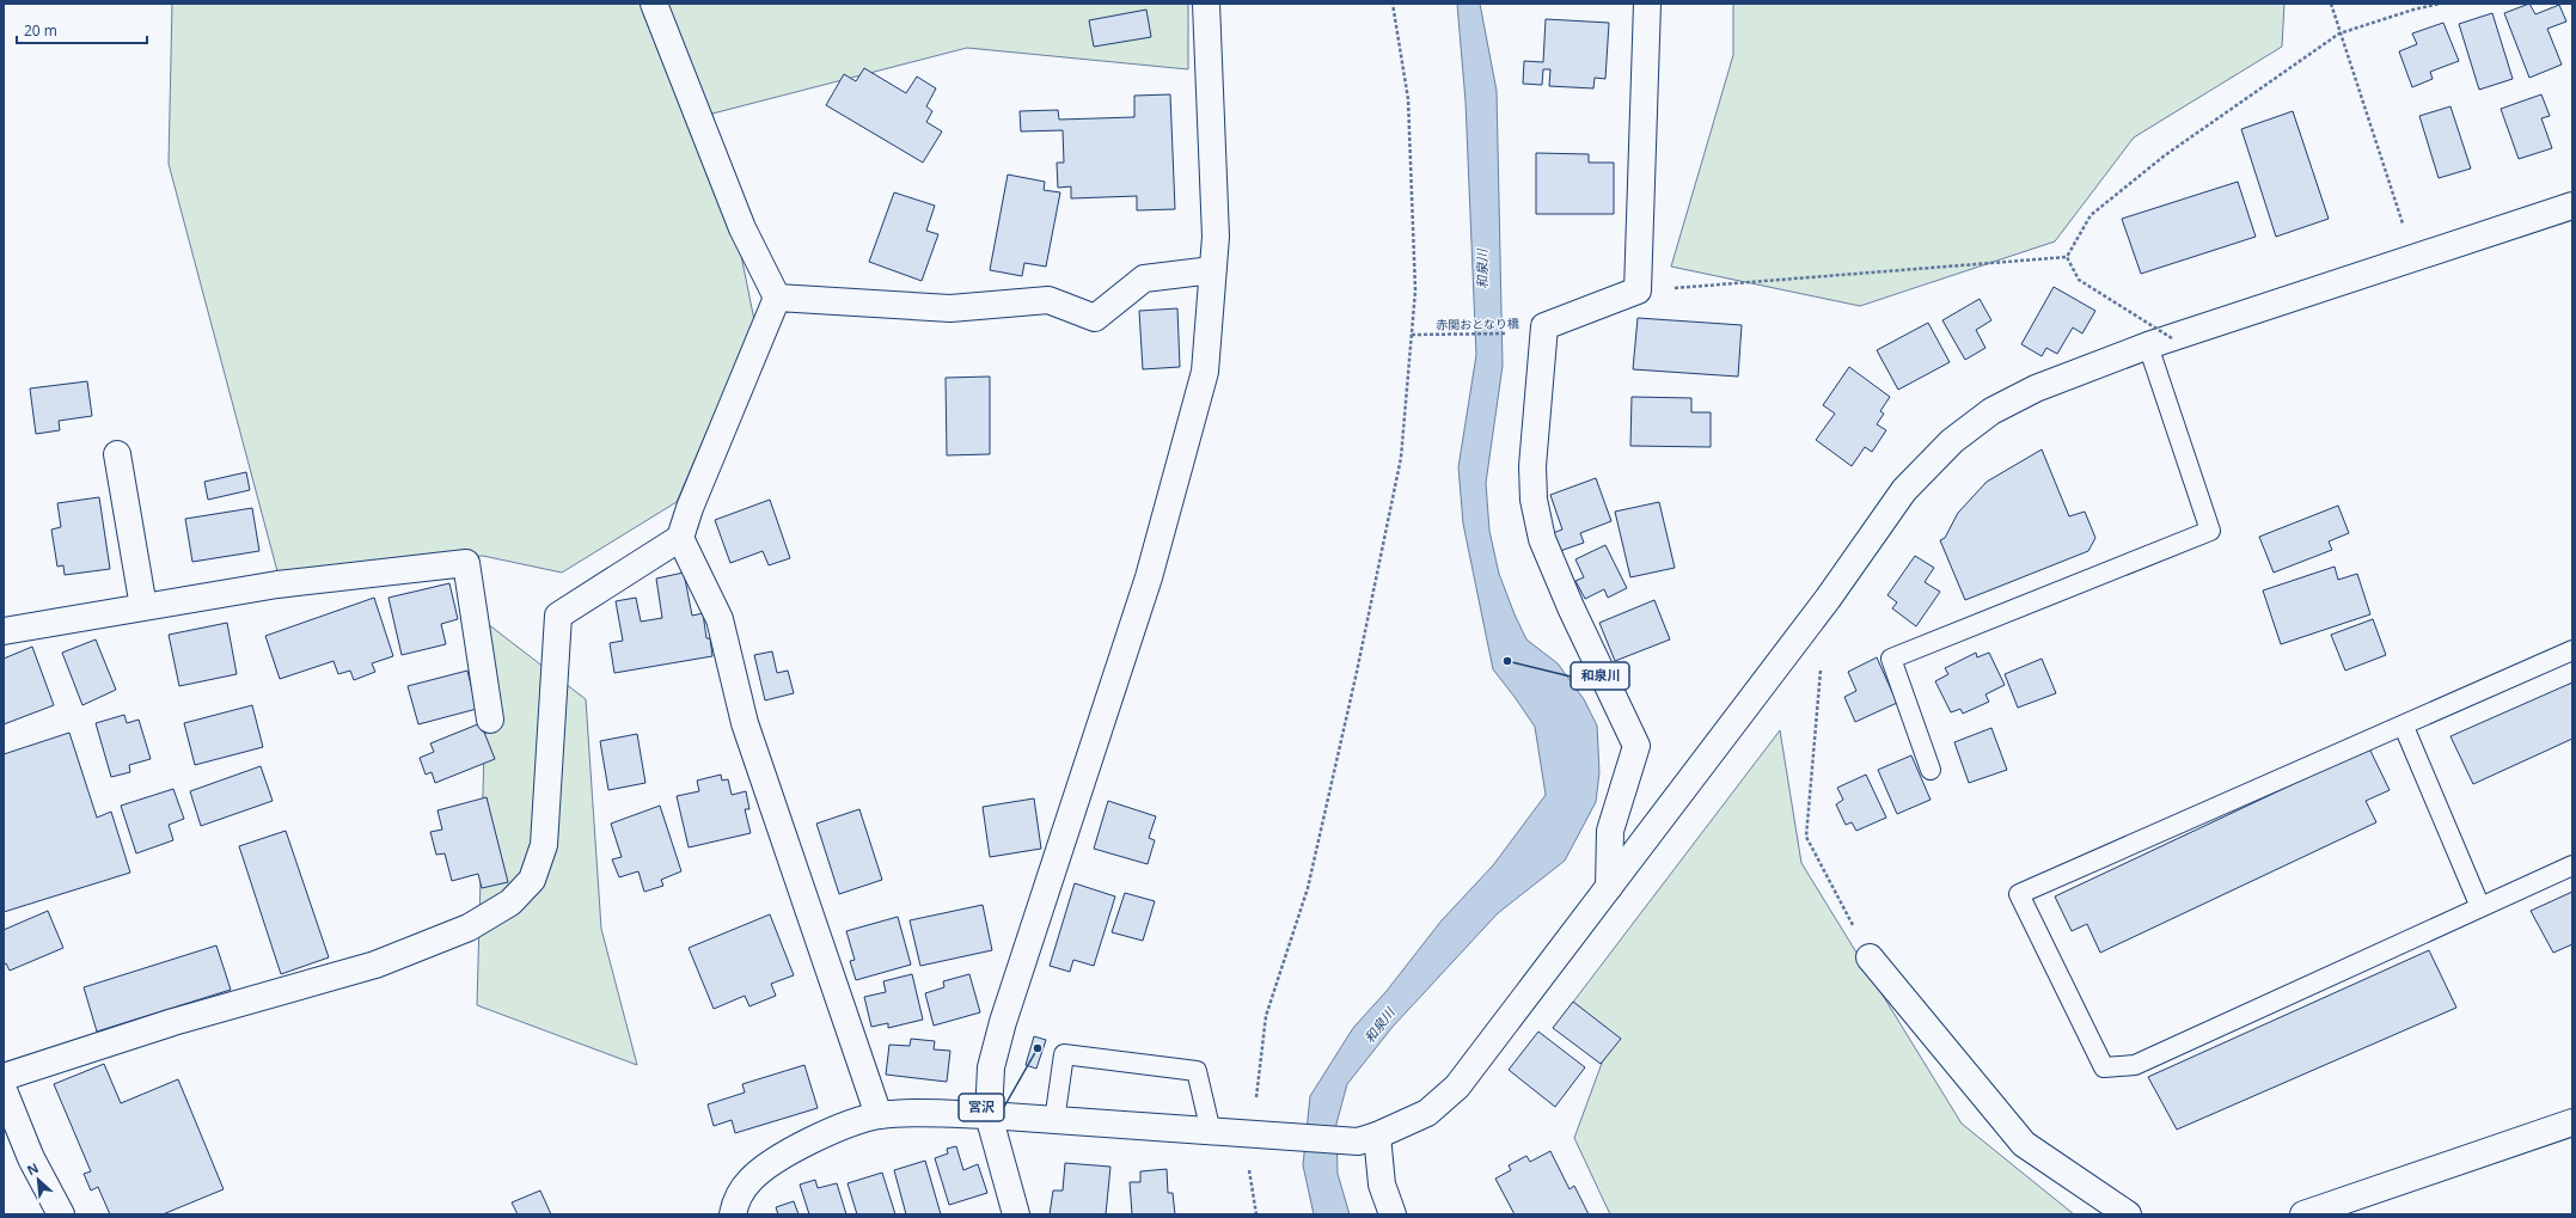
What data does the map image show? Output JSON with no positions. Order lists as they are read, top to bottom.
{
  "streets": {
    "path": ["赤関おとなり橋"]
  },
  "water": ["和泉川"],
  "places": ["和泉川", "宮沢"],
  "scale_bar": "20 m",
  "north": "top left"
}
